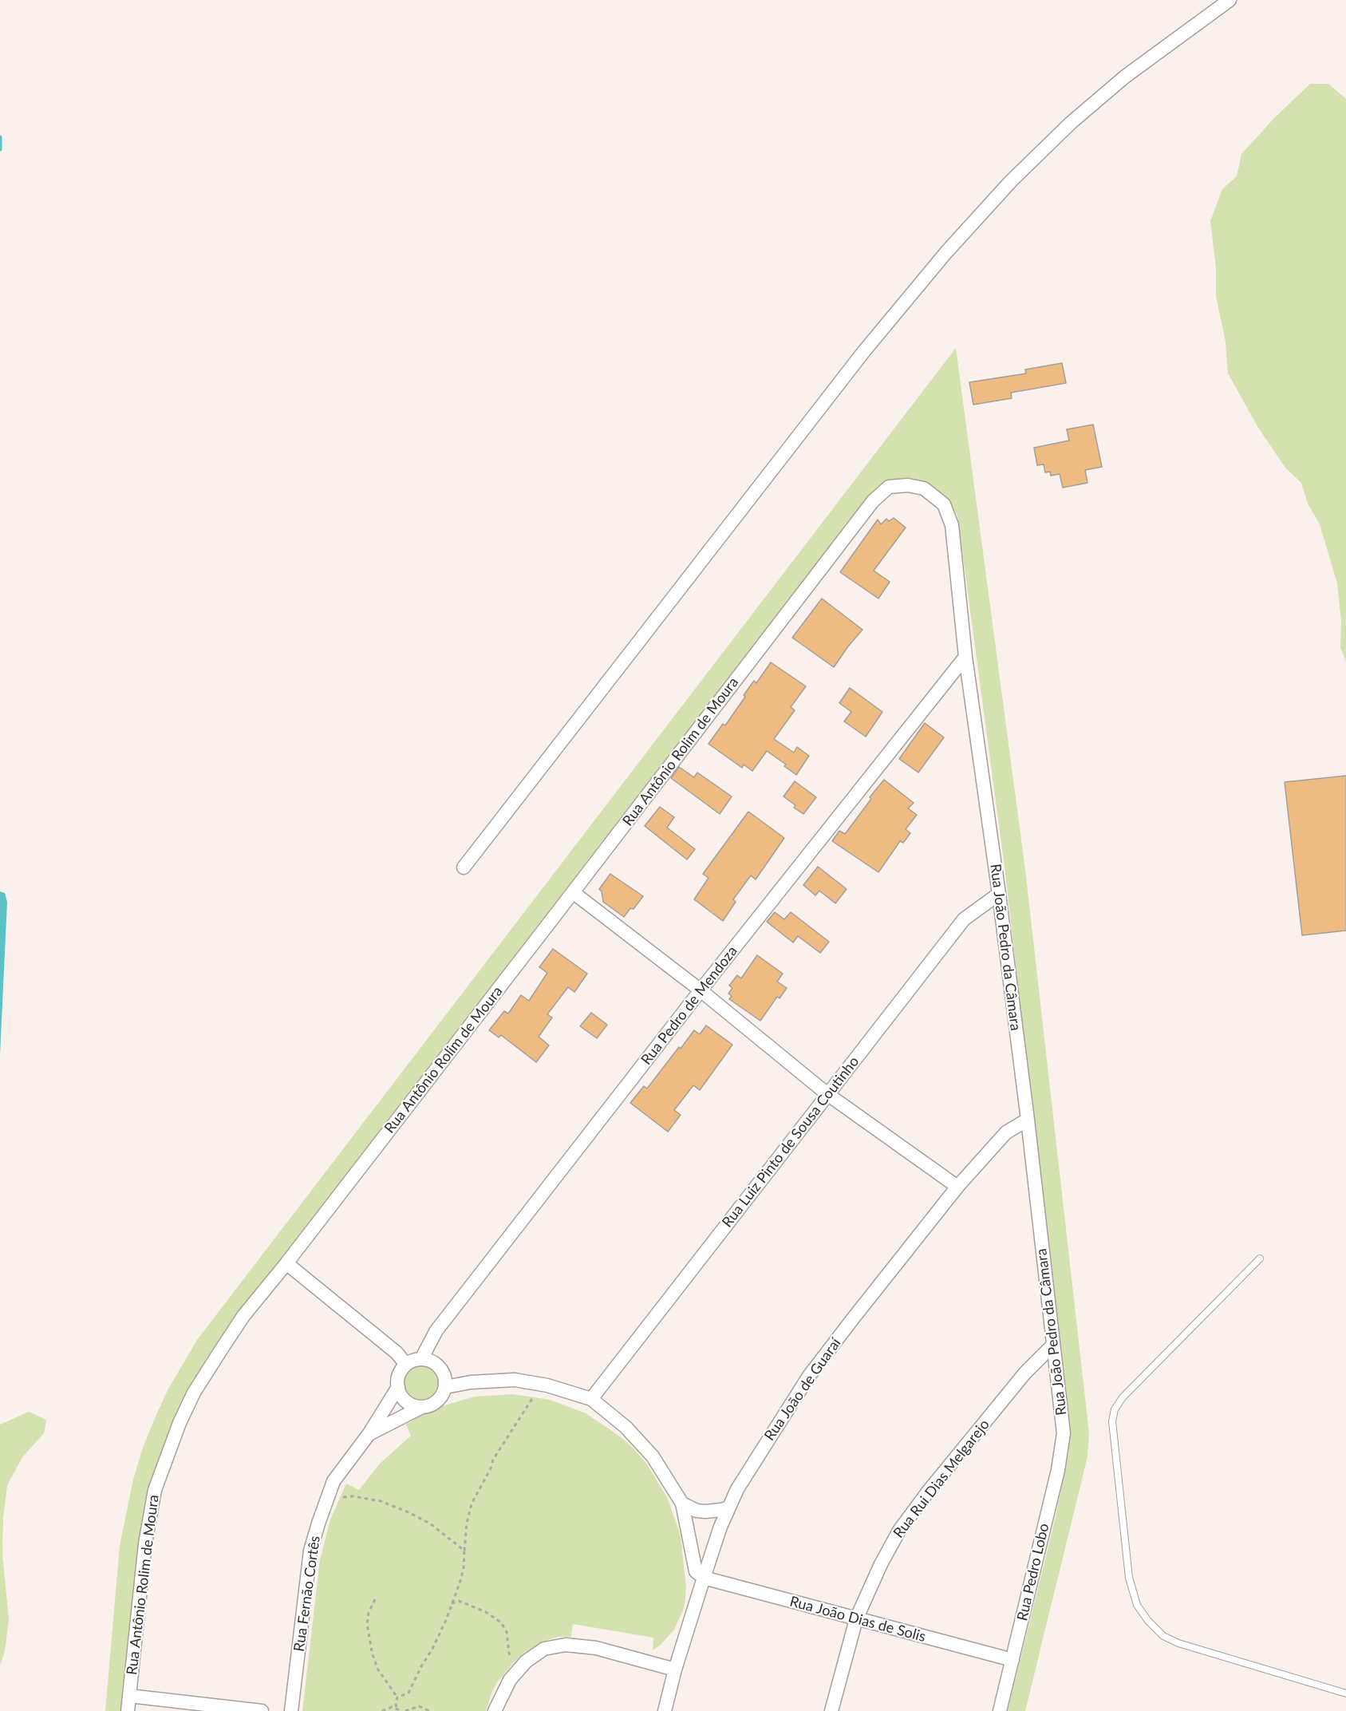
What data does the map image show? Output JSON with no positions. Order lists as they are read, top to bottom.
{
  "streets": {
    "street": [
      "Rua Antônio Rolim de Moura",
      "Rua João Pedro da Câmara",
      "Rua Pedro de Mendoza",
      "Rua Luiz Pinto de Sousa Coutinho",
      "Rua João de Guaraí",
      "Rua Rui Dias Melgarejo",
      "Rua Pedro Lobo",
      "Rua Fernão Cortês",
      "Rua João Dias de Solis"
    ]
  },
  "crossings": [
    ["Rua Antônio Rolim de Moura", "Rua João Pedro da Câmara"],
    ["Rua João Pedro da Câmara", "Rua Pedro de Mendoza"],
    ["Rua João Pedro da Câmara", "Rua Luiz Pinto de Sousa Coutinho"],
    ["Rua João Pedro da Câmara", "Rua João de Guaraí"],
    ["Rua João Pedro da Câmara", "Rua Rui Dias Melgarejo"],
    ["Rua João Pedro da Câmara", "Rua Pedro Lobo"],
    ["Rua Pedro de Mendoza", "Rua Fernão Cortês"],
    ["Rua João de Guaraí", "Rua João Dias de Solis"],
    ["Rua Rui Dias Melgarejo", "Rua João Dias de Solis"],
    ["Rua Pedro Lobo", "Rua João Dias de Solis"]
  ]
}
